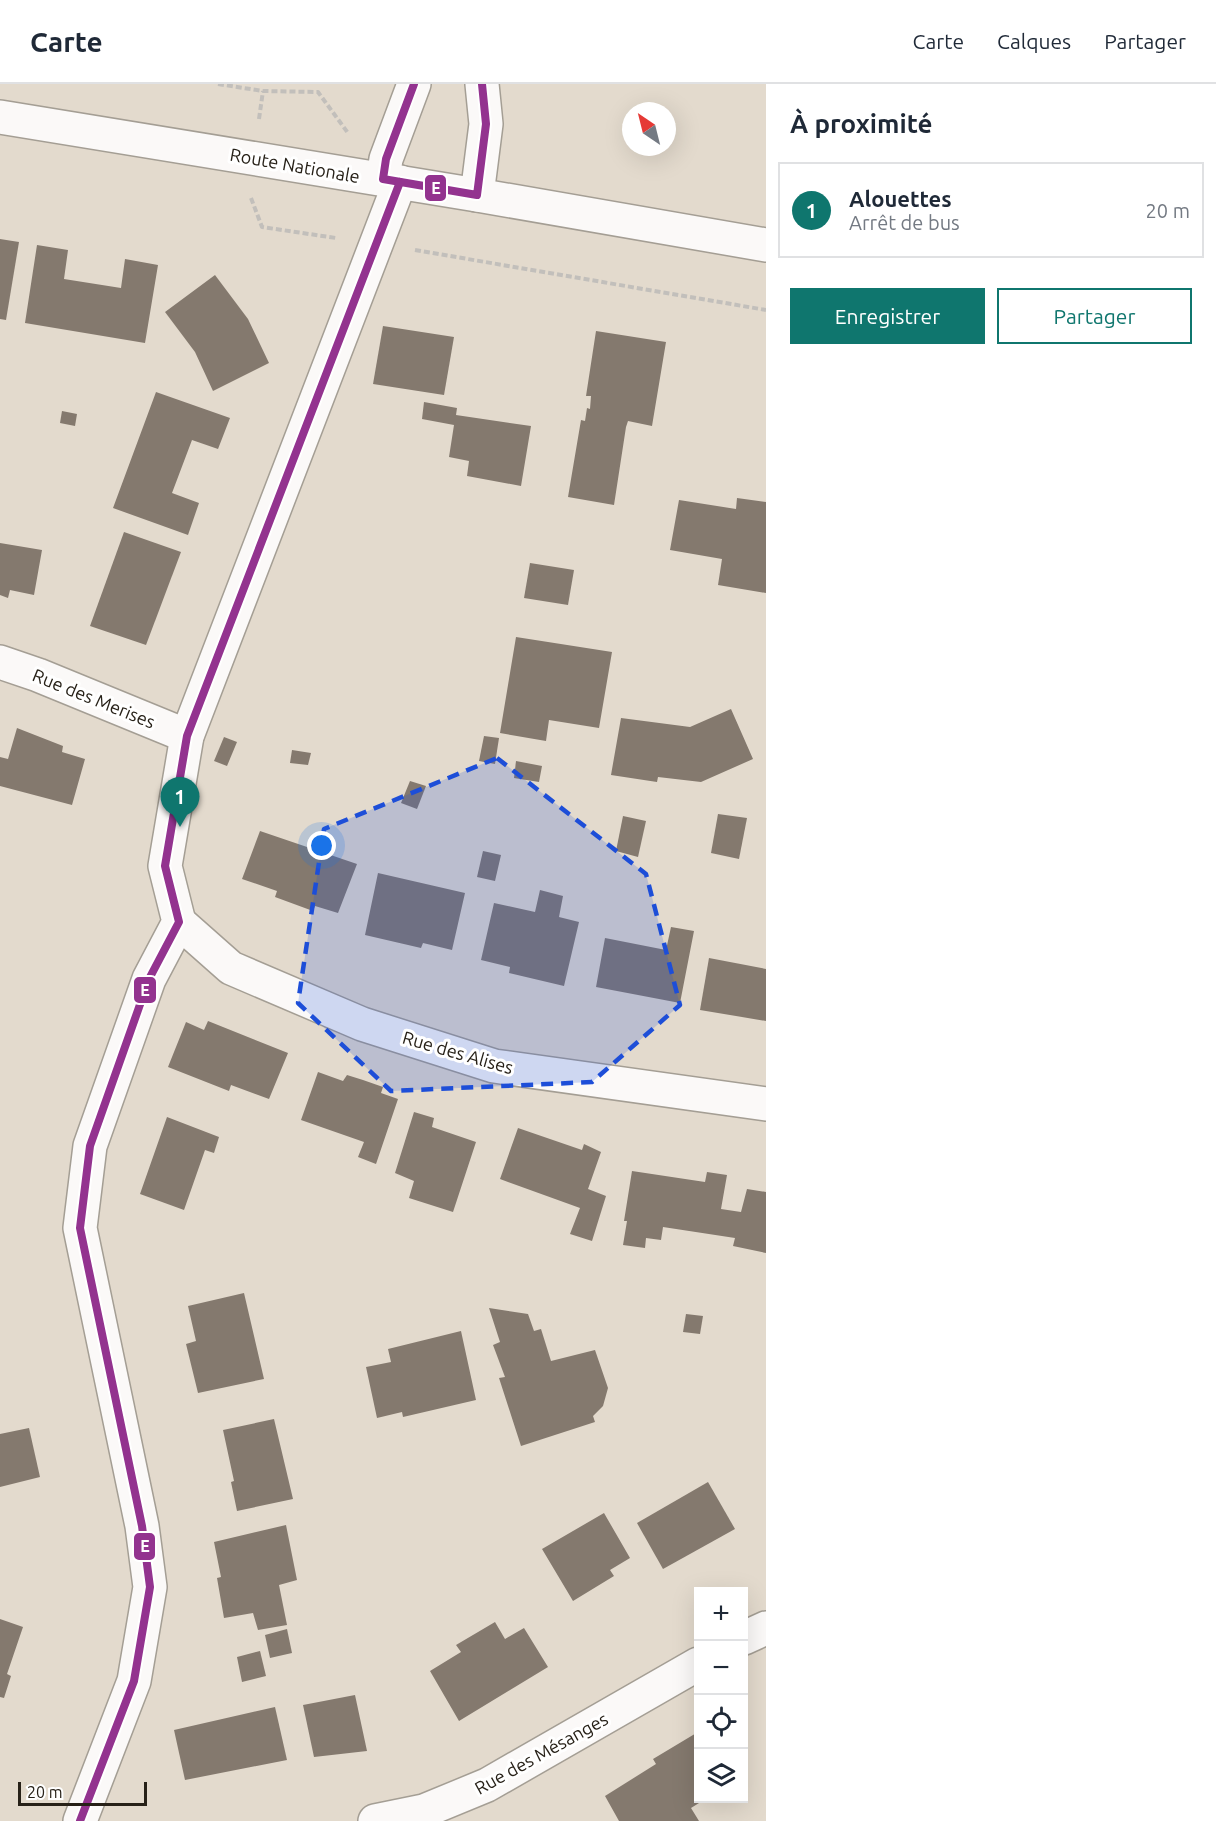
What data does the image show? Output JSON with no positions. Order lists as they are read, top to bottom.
{
  "streets": {
    "street": [
      "Route Nationale",
      "Rue des Merises",
      "Rue des Alises",
      "Rue des Mésanges"
    ]
  },
  "lines": ["transit line E"],
  "scale_bar": "20 m",
  "north": "top left",
  "page": {
    "header": "Carte",
    "nav": ["Carte", "Calques", "Partager"],
    "heading": "À proximité",
    "list": [
      {
        "mark": "1",
        "name": "Alouettes",
        "note": "Arrêt de bus",
        "value": "20 m"
      }
    ],
    "buttons": ["Enregistrer", "Partager"],
    "pins": "1",
    "map_buttons": ["+", "−"],
    "scale": "20 m"
  }
}
